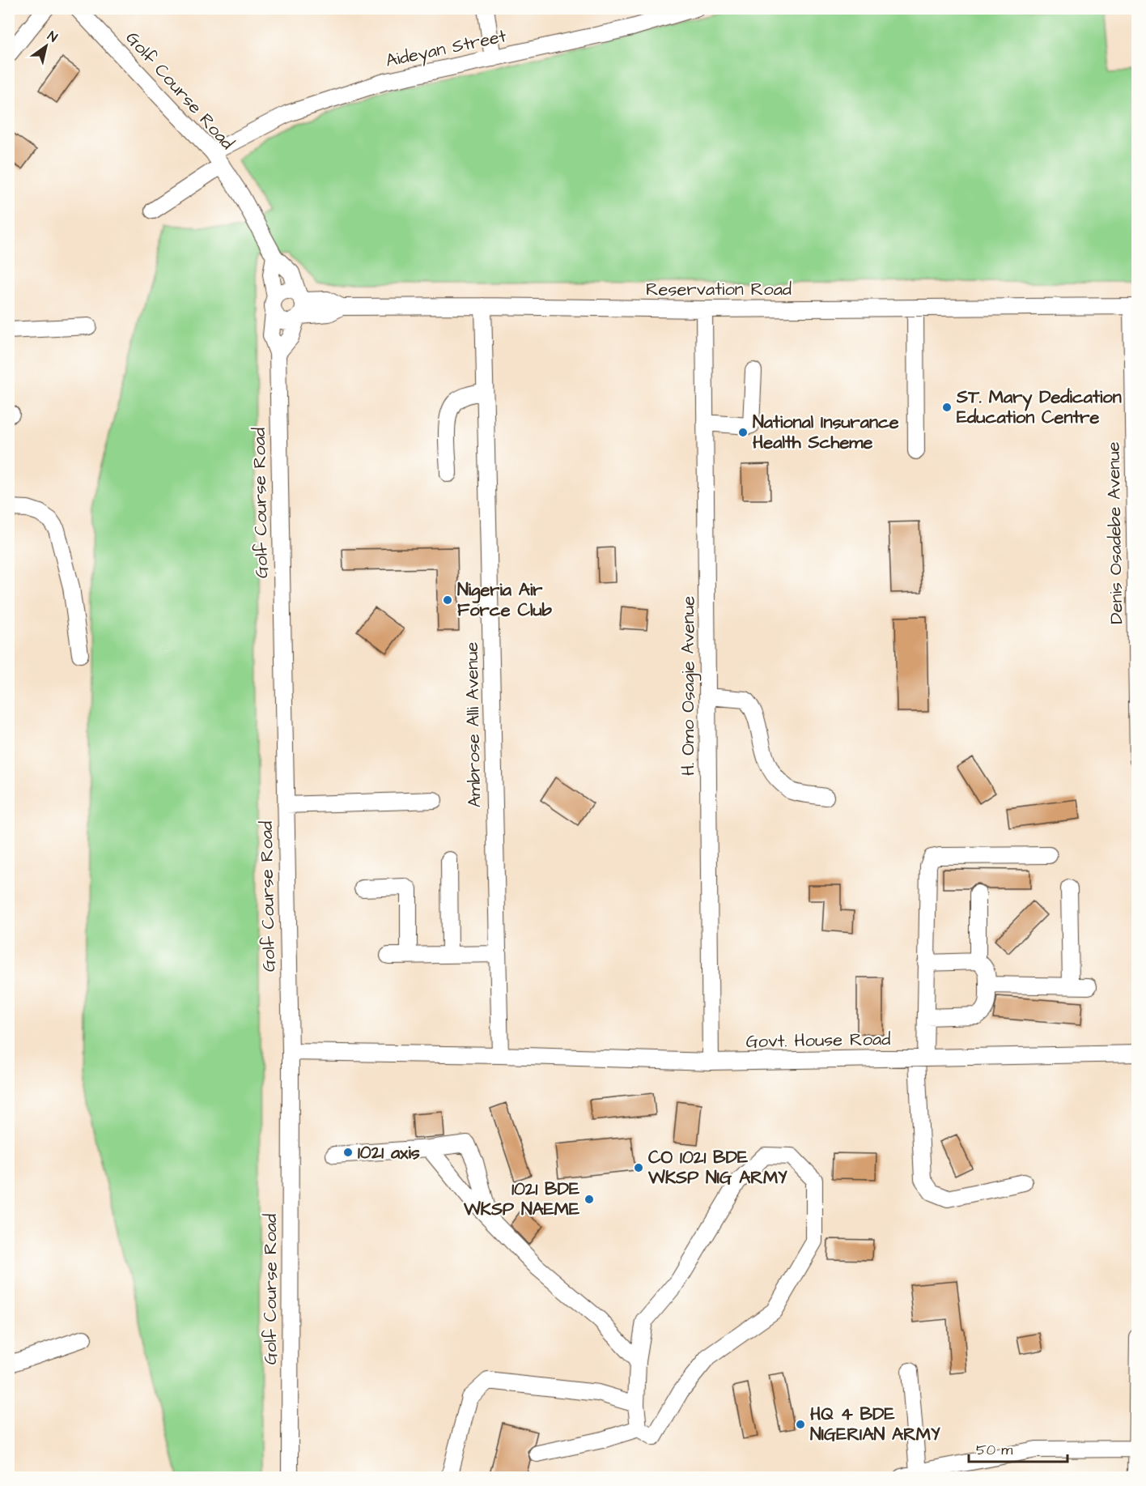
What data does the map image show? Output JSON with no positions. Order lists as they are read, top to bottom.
{
  "streets": {
    "street": [
      "Aideyan Street",
      "Golf Course Road",
      "Reservation Road",
      "Denis Osadebe Avenue",
      "H. Omo Osagie Avenue",
      "Ambrose Alli Avenue",
      "Govt. House Road"
    ]
  },
  "crossings": [
    ["Aideyan Street", "Golf Course Road"],
    ["Golf Course Road", "Reservation Road"],
    ["Golf Course Road", "Govt. House Road"],
    ["Reservation Road", "Denis Osadebe Avenue"],
    ["Reservation Road", "H. Omo Osagie Avenue"],
    ["Reservation Road", "Ambrose Alli Avenue"],
    ["H. Omo Osagie Avenue", "Govt. House Road"],
    ["Ambrose Alli Avenue", "Govt. House Road"]
  ],
  "places": [
    "ST. Mary Dedication Education Centre",
    "National Insurance Health Scheme",
    "Nigeria Air Force Club",
    "1021 axis",
    "CO 1021 BDE WKSP NIG ARMY",
    "1021 BDE WKSP NAEME",
    "HQ 4 BDE NIGERIAN ARMY"
  ],
  "scale_bar": "50 m",
  "north": "top right"
}
